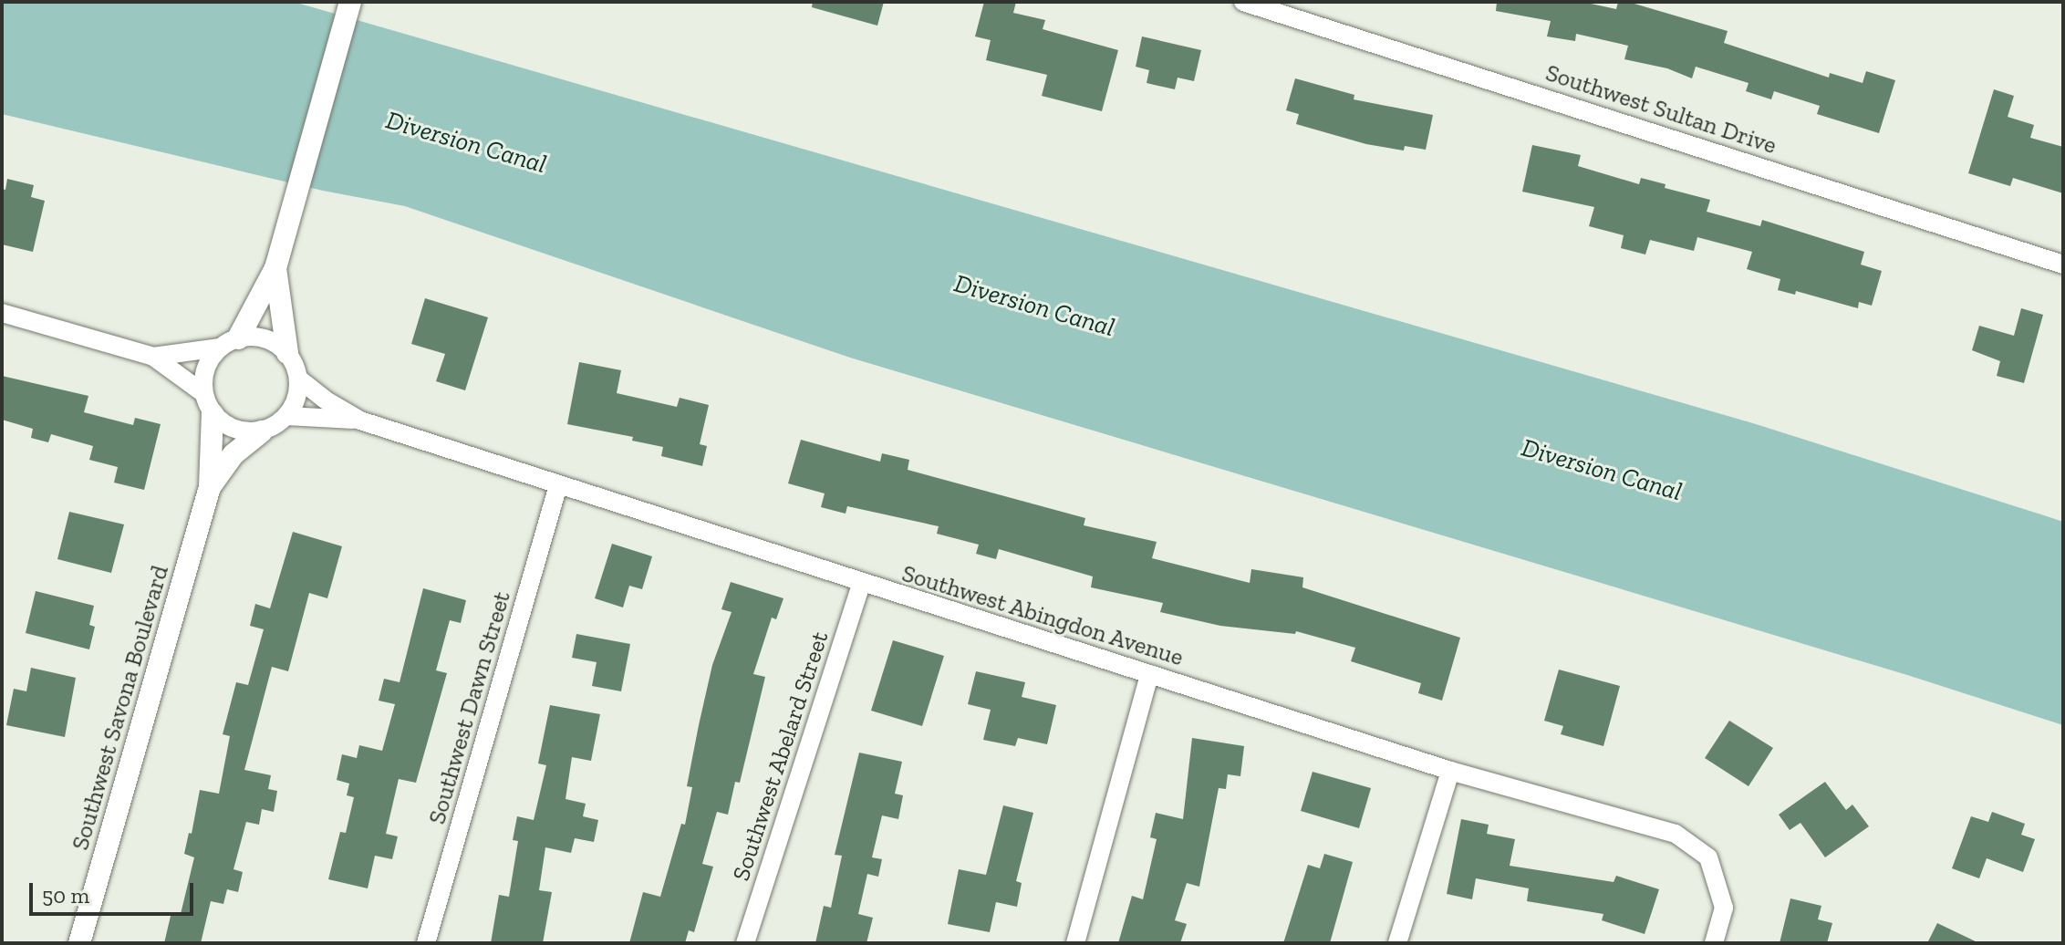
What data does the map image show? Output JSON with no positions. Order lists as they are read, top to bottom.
{
  "streets": {
    "street": [
      "Southwest Sultan Drive",
      "Southwest Abingdon Avenue",
      "Southwest Savona Boulevard",
      "Southwest Dawn Street",
      "Southwest Abelard Street"
    ]
  },
  "crossings": [
    ["Southwest Abingdon Avenue", "Southwest Savona Boulevard"],
    ["Southwest Abingdon Avenue", "Southwest Dawn Street"],
    ["Southwest Abingdon Avenue", "Southwest Abelard Street"]
  ],
  "water": ["Diversion Canal"],
  "scale_bar": "50 m"
}
